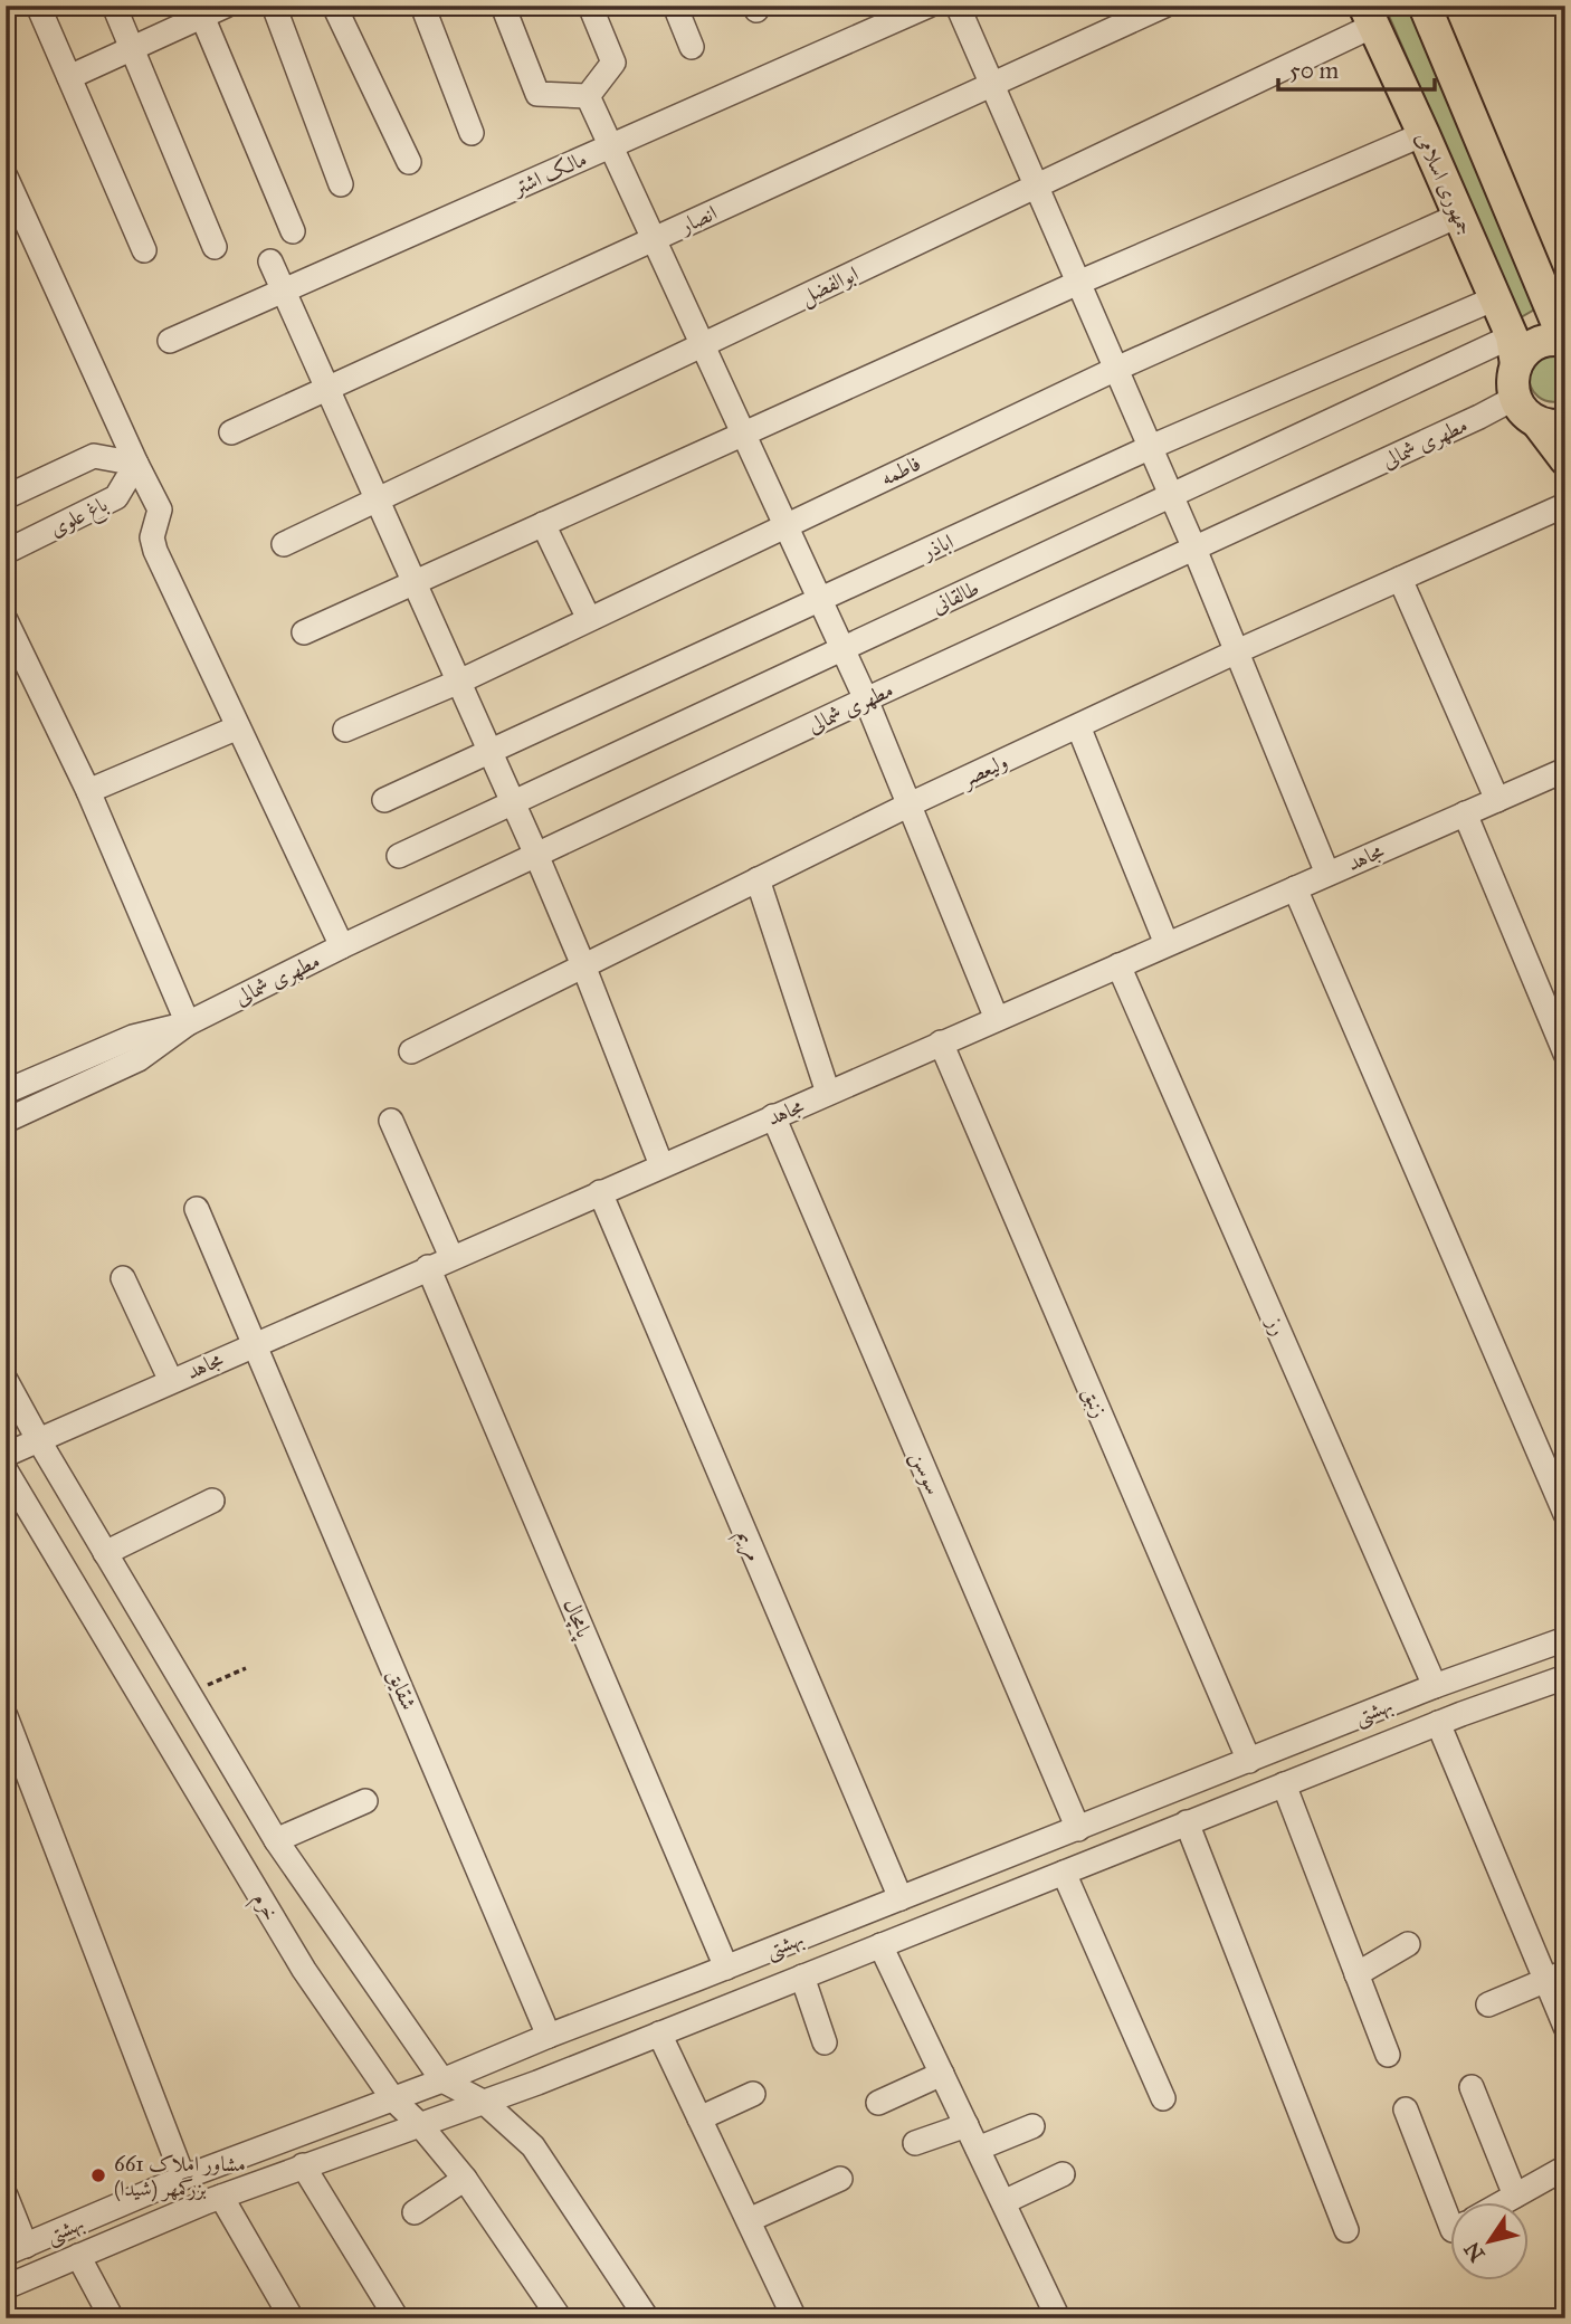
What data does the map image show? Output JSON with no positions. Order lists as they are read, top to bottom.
{
  "streets": {
    "main road": ["جمهوری اسلامی"],
    "street": [
      "مالک اشتر",
      "انصار",
      "ابوالفضل",
      "مطهری شمالی",
      "فاطمه",
      "باغ علوی",
      "اباذر",
      "طالقانی",
      "ولیعصر",
      "مجاهد",
      "رز",
      "زنبق",
      "سوسن",
      "مریم",
      "پامچال",
      "شقایق",
      "بهشتی",
      "خرم"
    ]
  },
  "crossings": [
    ["جمهوری اسلامی", "ابوالفضل"],
    ["جمهوری اسلامی", "فاطمه"],
    ["جمهوری اسلامی", "اباذر"],
    ["جمهوری اسلامی", "طالقانی"],
    ["مجاهد", "رز"],
    ["مجاهد", "زنبق"],
    ["مجاهد", "سوسن"],
    ["مجاهد", "مریم"],
    ["مجاهد", "پامچال"],
    ["مجاهد", "شقایق"],
    ["مجاهد", "خرم"],
    ["رز", "بهشتی"],
    ["زنبق", "بهشتی"],
    ["سوسن", "بهشتی"],
    ["مریم", "بهشتی"],
    ["پامچال", "بهشتی"],
    ["شقایق", "بهشتی"],
    ["بهشتی", "خرم"]
  ],
  "places": ["مشاور املاک 661 بزرگمهر (شیدا)"],
  "scale_bar": "50 m",
  "north": "bottom left"
}
